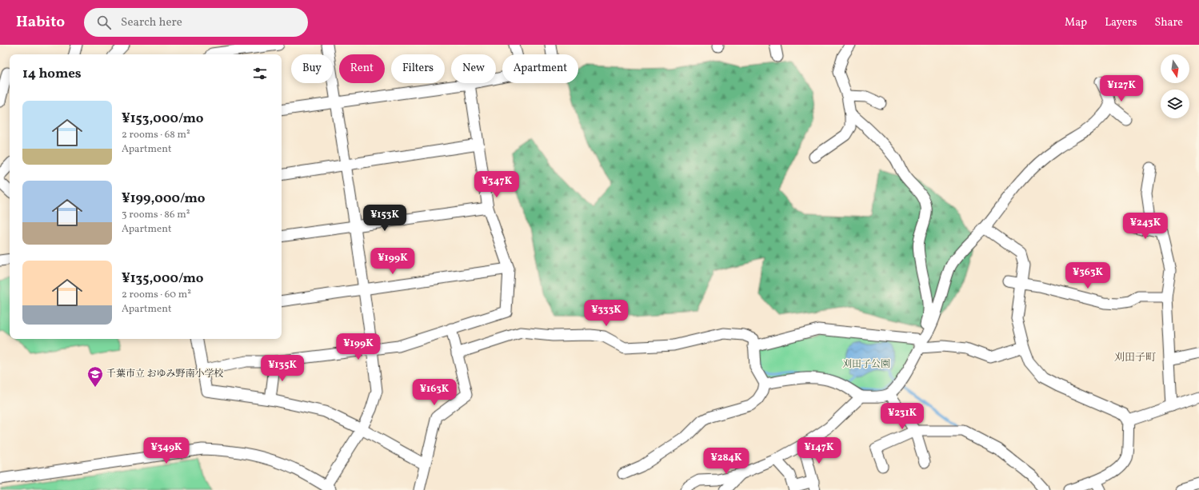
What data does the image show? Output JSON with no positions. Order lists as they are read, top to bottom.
{
  "districts": ["刈田子町"],
  "parks": ["刈田子公園"],
  "places": {
    "school or university": ["千葉市立 おゆみ野南小学校"]
  },
  "north": "bottom",
  "page": {
    "header": "Habito",
    "search": "Search here",
    "nav": ["Map", "Layers", "Share"],
    "chip": [
      "Buy",
      "Rent",
      "Filters",
      "New",
      "Apartment"
    ],
    "heading": "14 homes",
    "price": [
      "¥127K",
      "¥347K",
      "¥153K",
      "¥243K",
      "¥199K",
      "¥363K",
      "¥333K",
      "¥199K",
      "¥135K",
      "¥163K",
      "¥231K",
      "¥349K",
      "¥147K",
      "¥284K"
    ],
    "list": [
      {
        "name": "¥153,000/mo",
        "note": "2 rooms · 68 m² · Apartment"
      },
      {
        "name": "¥199,000/mo",
        "note": "3 rooms · 86 m² · Apartment"
      },
      {
        "name": "¥135,000/mo",
        "note": "2 rooms · 60 m² · Apartment"
      }
    ]
  }
}
